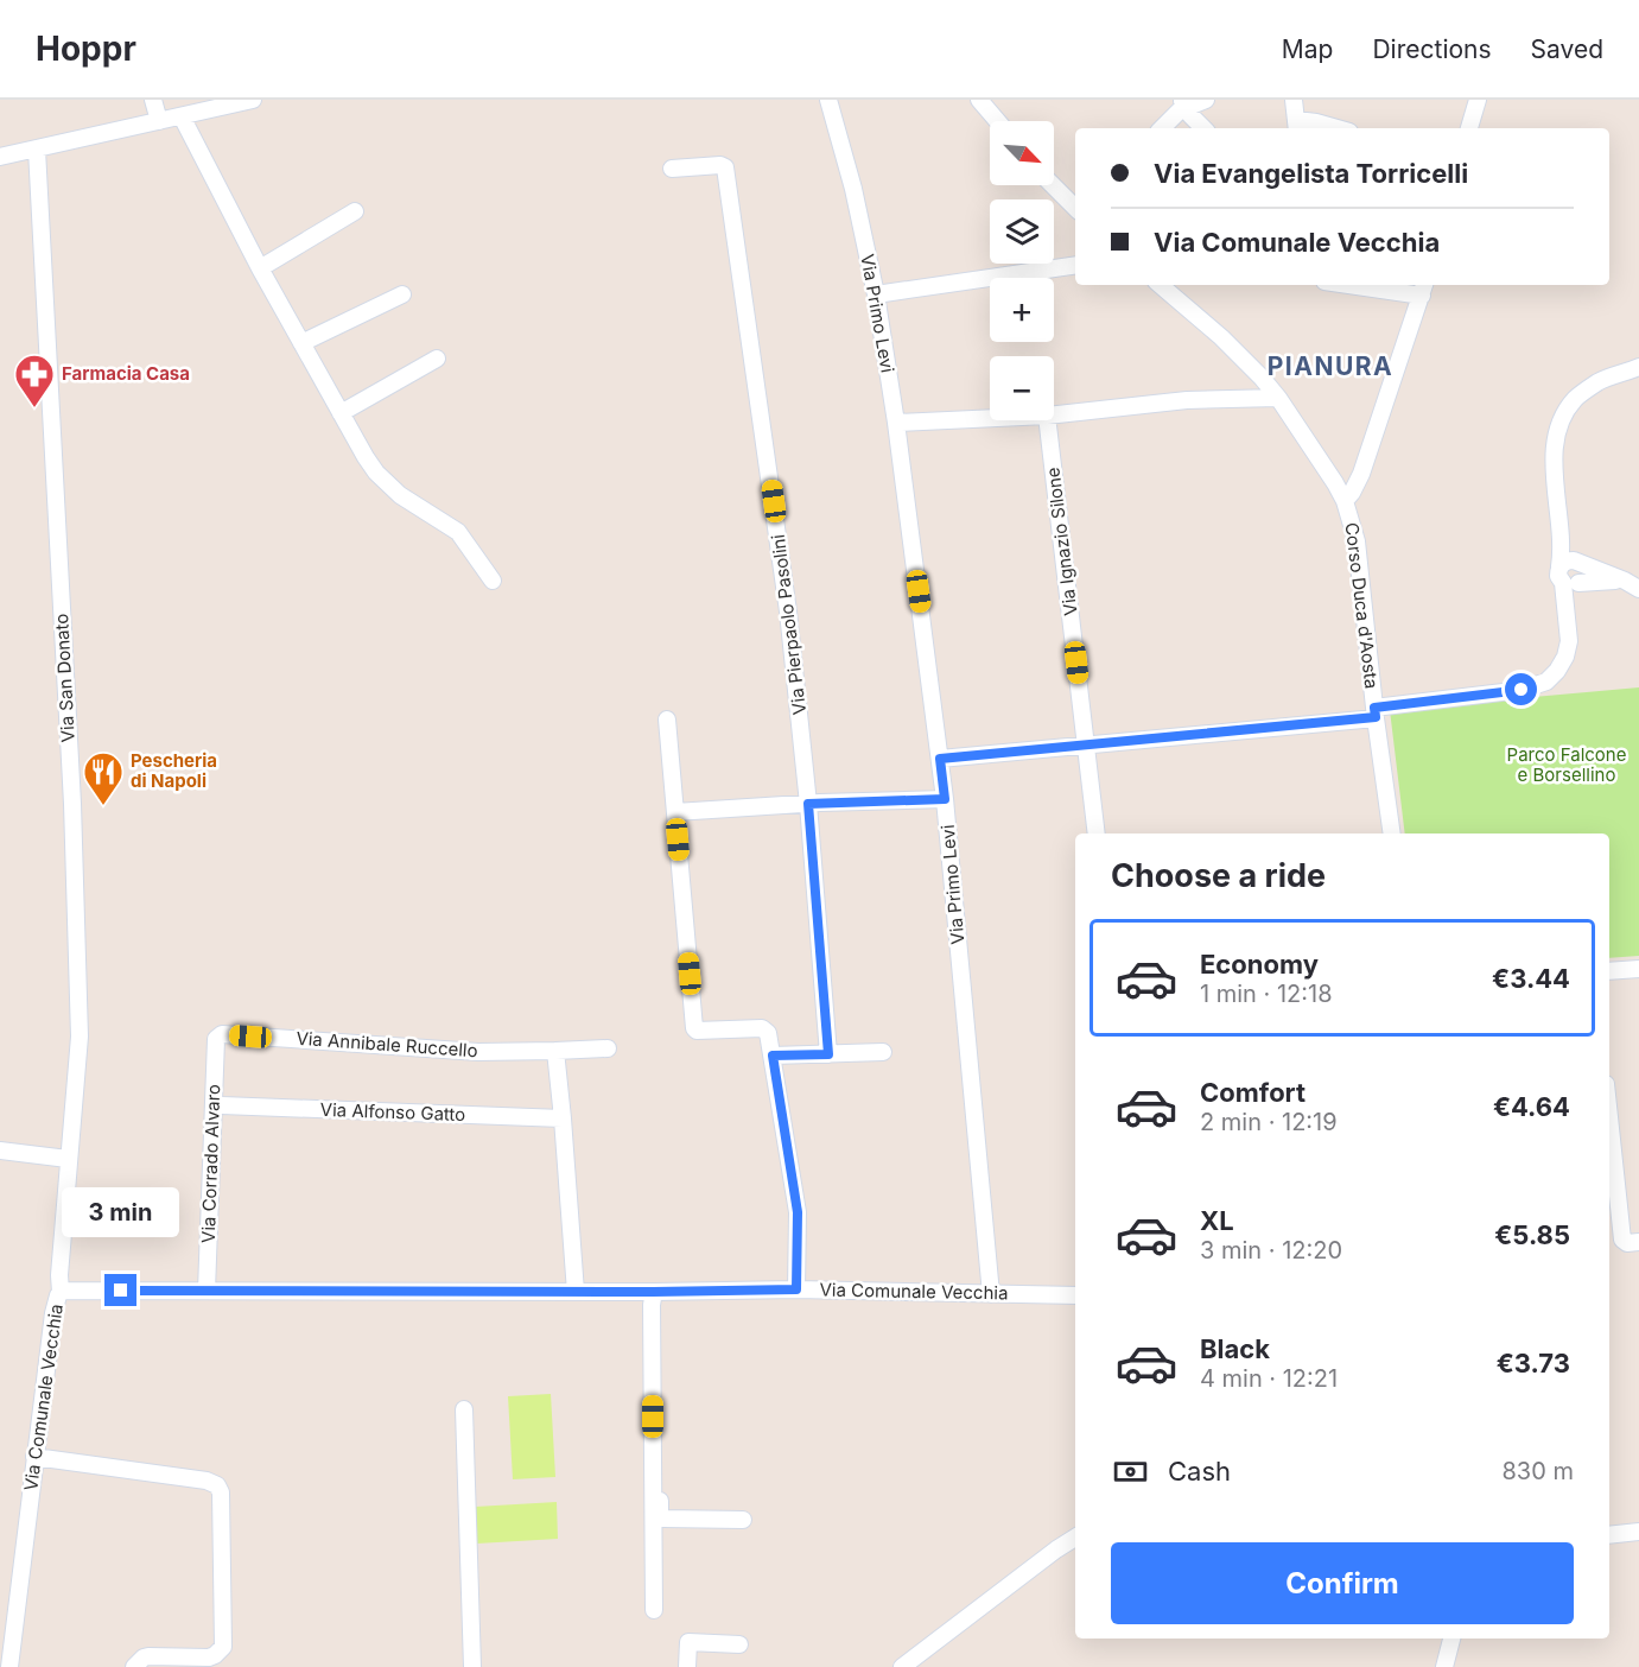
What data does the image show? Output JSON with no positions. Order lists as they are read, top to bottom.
{
  "streets": {
    "street": [
      "Via Primo Levi",
      "Via Ignazio Silone",
      "Corso Duca d'Aosta",
      "Via Pierpaolo Pasolini",
      "Via San Donato",
      "Via Annibale Ruccello",
      "Via Alfonso Gatto",
      "Via Corrado Alvaro",
      "Via Comunale Vecchia"
    ]
  },
  "crossings": [
    ["Via Primo Levi", "Via Comunale Vecchia"],
    ["Via San Donato", "Via Comunale Vecchia"],
    ["Via Annibale Ruccello", "Via Corrado Alvaro"],
    ["Via Corrado Alvaro", "Via Comunale Vecchia"]
  ],
  "districts": ["PIANURA"],
  "parks": ["Parco Falcone e Borsellino"],
  "places": {
    "pharmacy": ["Farmacia Casa"],
    "restaurant": ["Pescheria di Napoli"]
  },
  "north": "bottom right",
  "page": {
    "header": "Hoppr",
    "nav": ["Map", "Directions", "Saved"],
    "map_buttons": ["+", "−"],
    "banner": ["Via Evangelista Torricelli", "Via Comunale Vecchia"],
    "heading": "Choose a ride",
    "list": [
      {
        "name": "Economy",
        "note": "1 min · 12:18",
        "value": "€3.44"
      },
      {
        "name": "Comfort",
        "note": "2 min · 12:19",
        "value": "€4.64"
      },
      {
        "name": "XL",
        "note": "3 min · 12:20",
        "value": "€5.85"
      },
      {
        "name": "Black",
        "note": "4 min · 12:21",
        "value": "€3.73"
      }
    ],
    "bubble": "3 min",
    "pay": ["Cash", "830 m"],
    "buttons": "Confirm"
  }
}
